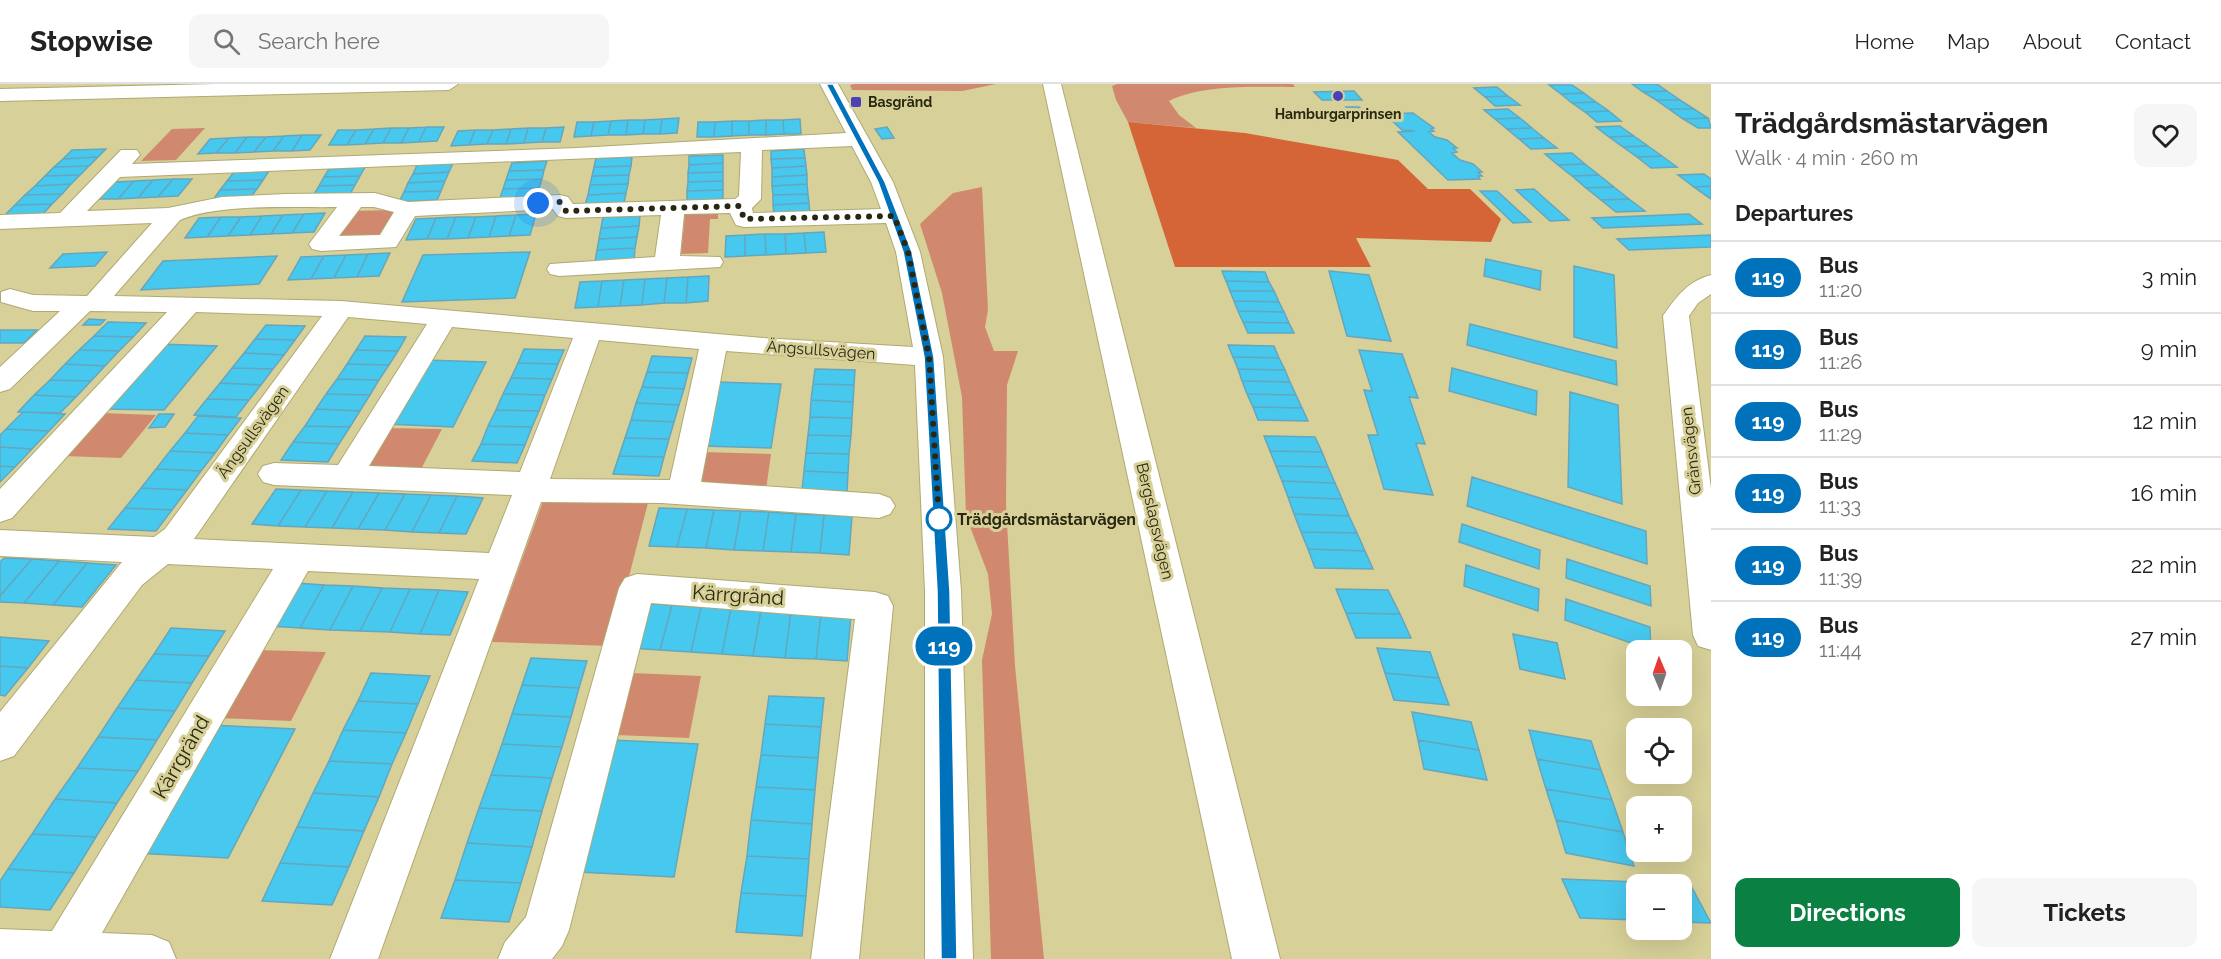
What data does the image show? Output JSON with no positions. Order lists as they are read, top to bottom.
{
  "streets": {
    "street": [
      "Ängsullsvägen",
      "Gränsvägen",
      "Bergslagsvägen",
      "Kärrgränd"
    ]
  },
  "places": {
    "other": ["Hamburgarprinsen", "Trädgårdsmästarvägen"],
    "transit": ["Basgränd"]
  },
  "lines": ["bus line 119"],
  "north": "top",
  "page": {
    "header": "Stopwise",
    "search": "Search here",
    "nav": [
      "Home",
      "Map",
      "About",
      "Contact"
    ],
    "on_map": "119",
    "heading": [
      ["Trädgårdsmästarvägen", "Walk · 4 min · 260 m"],
      "Departures"
    ],
    "list": [
      {
        "mark": "119",
        "name": "Bus",
        "note": "11:20",
        "value": "3 min"
      },
      {
        "mark": "119",
        "name": "Bus",
        "note": "11:26",
        "value": "9 min"
      },
      {
        "mark": "119",
        "name": "Bus",
        "note": "11:29",
        "value": "12 min"
      },
      {
        "mark": "119",
        "name": "Bus",
        "note": "11:33",
        "value": "16 min"
      },
      {
        "mark": "119",
        "name": "Bus",
        "note": "11:39",
        "value": "22 min"
      },
      {
        "mark": "119",
        "name": "Bus",
        "note": "11:44",
        "value": "27 min"
      }
    ],
    "map_buttons": ["+", "−"],
    "buttons": ["Directions", "Tickets"]
  }
}
